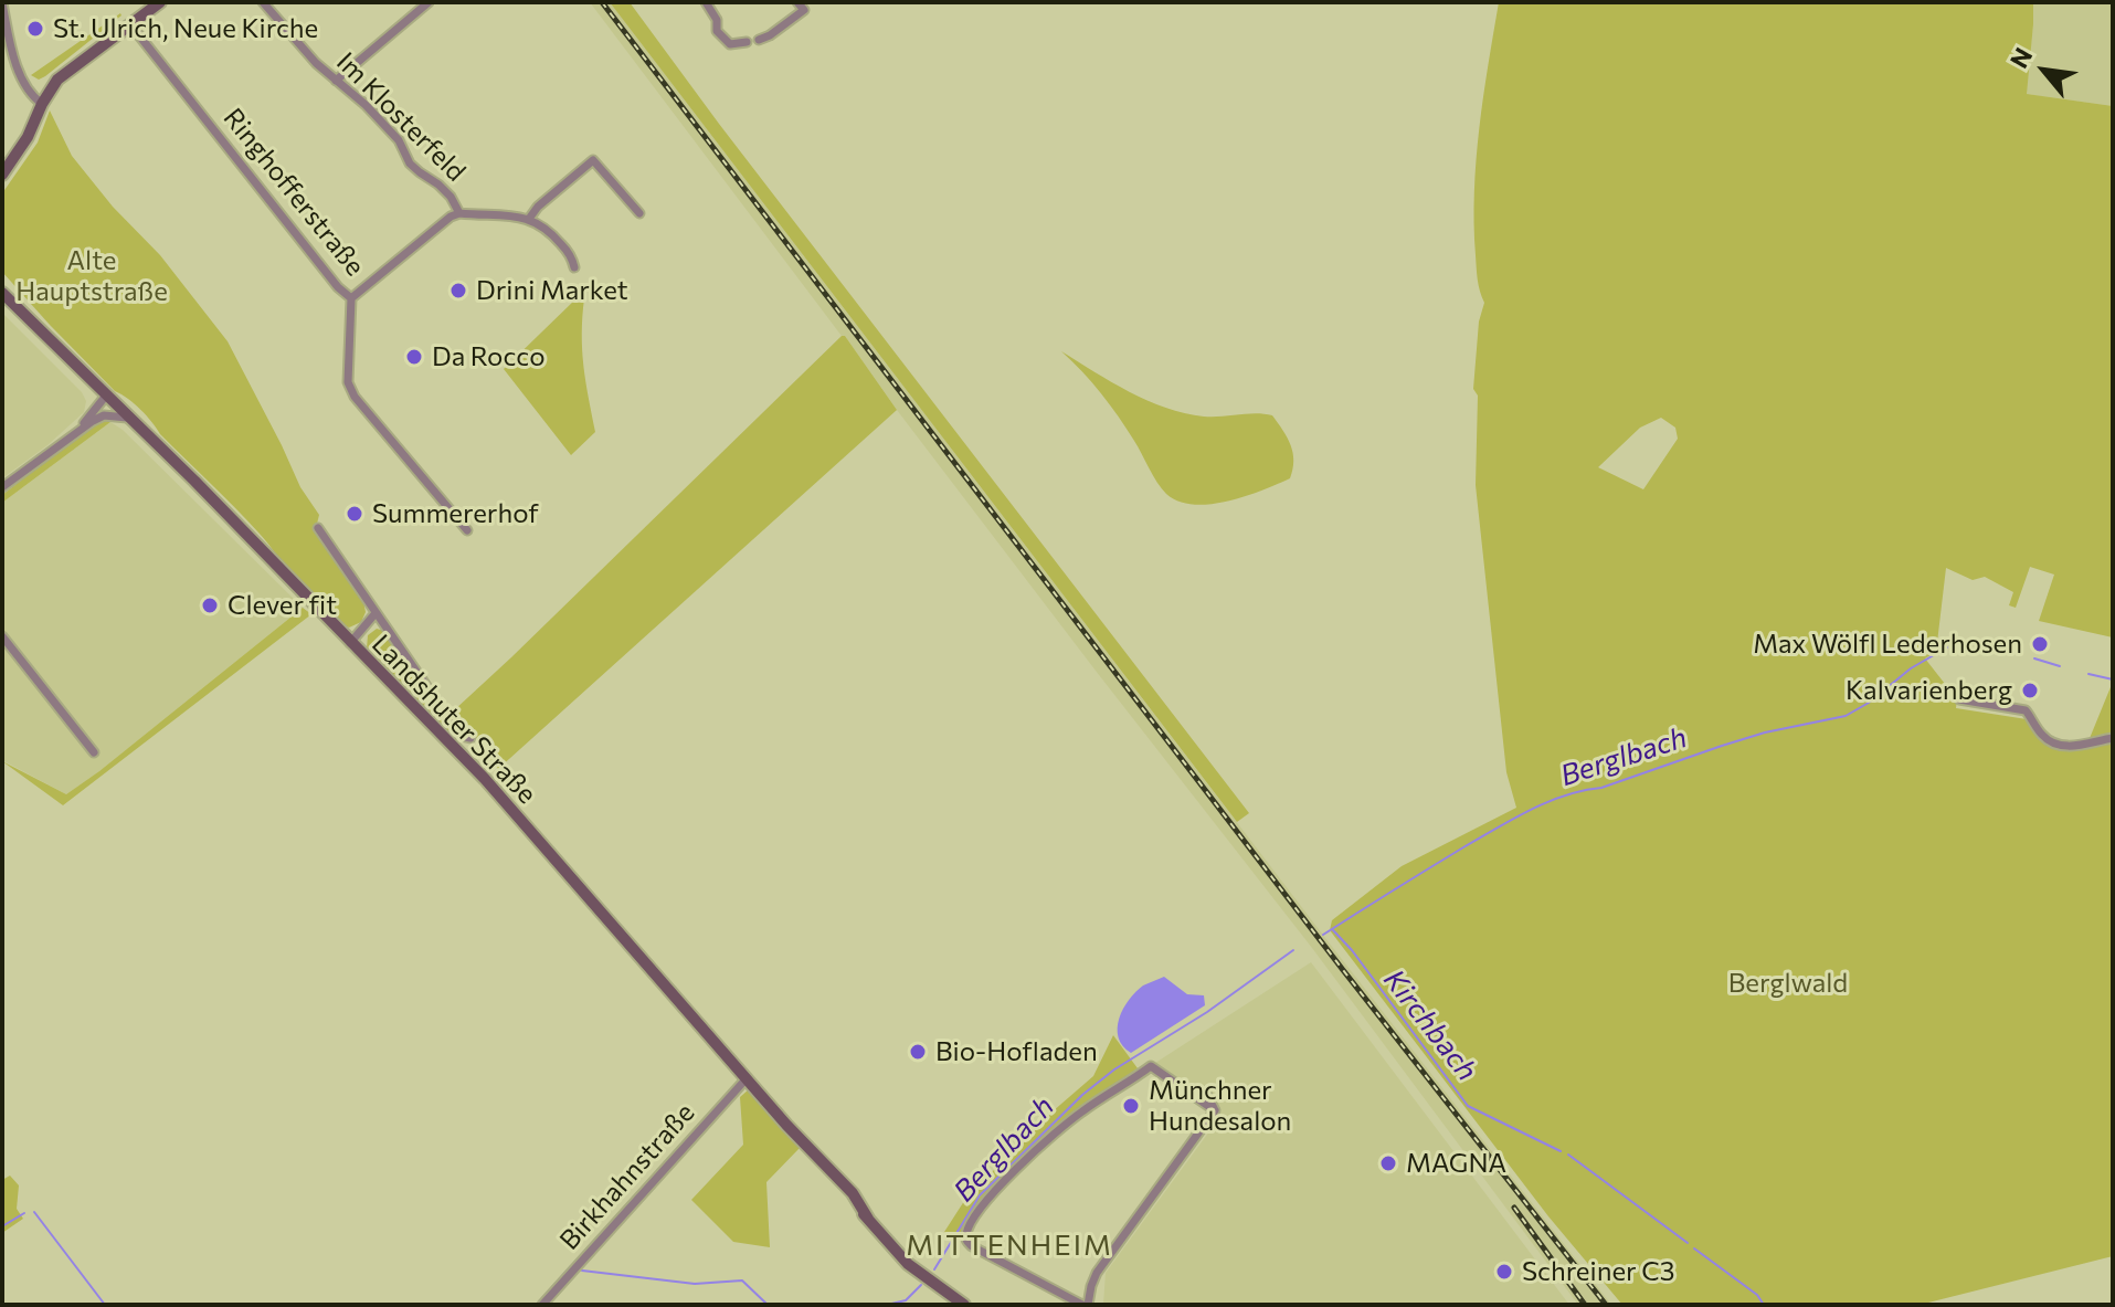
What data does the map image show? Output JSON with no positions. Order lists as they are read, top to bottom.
{
  "streets": {
    "main road": ["Landshuter Straße"],
    "street": ["Im Klosterfeld", "Ringhofferstraße", "Birkhahnstraße"]
  },
  "crossings": [
    ["Landshuter Straße", "Birkhahnstraße"]
  ],
  "districts": ["MITTENHEIM"],
  "water": ["Berglbach", "Kirchbach"],
  "parks": ["Alte Hauptstraße", "Berglwald"],
  "places": [
    "St. Ulrich, Neue Kirche",
    "Drini Market",
    "Da Rocco",
    "Summererhof",
    "Clever fit",
    "Max Wölfl Lederhosen",
    "Kalvarienberg",
    "Bio-Hofladen",
    "Münchner Hundesalon",
    "MAGNA",
    "Schreiner C3"
  ],
  "north": "top left"
}
